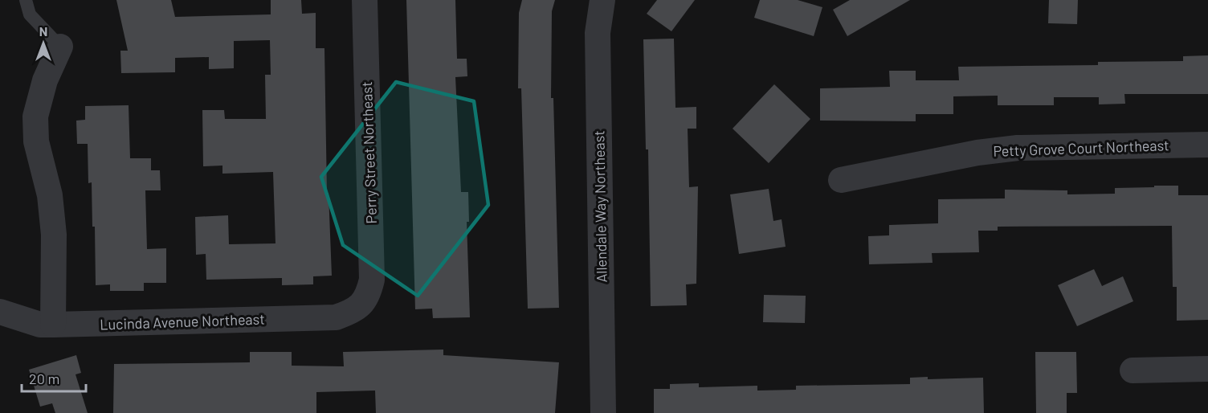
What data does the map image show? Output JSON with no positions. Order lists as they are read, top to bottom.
{
  "streets": {
    "street": [
      "Petty Grove Court Northeast",
      "Perry Street Northeast",
      "Allendale Way Northeast",
      "Lucinda Avenue Northeast"
    ]
  },
  "crossings": [
    ["Perry Street Northeast", "Lucinda Avenue Northeast"]
  ],
  "scale_bar": "20 m",
  "north": "top"
}
